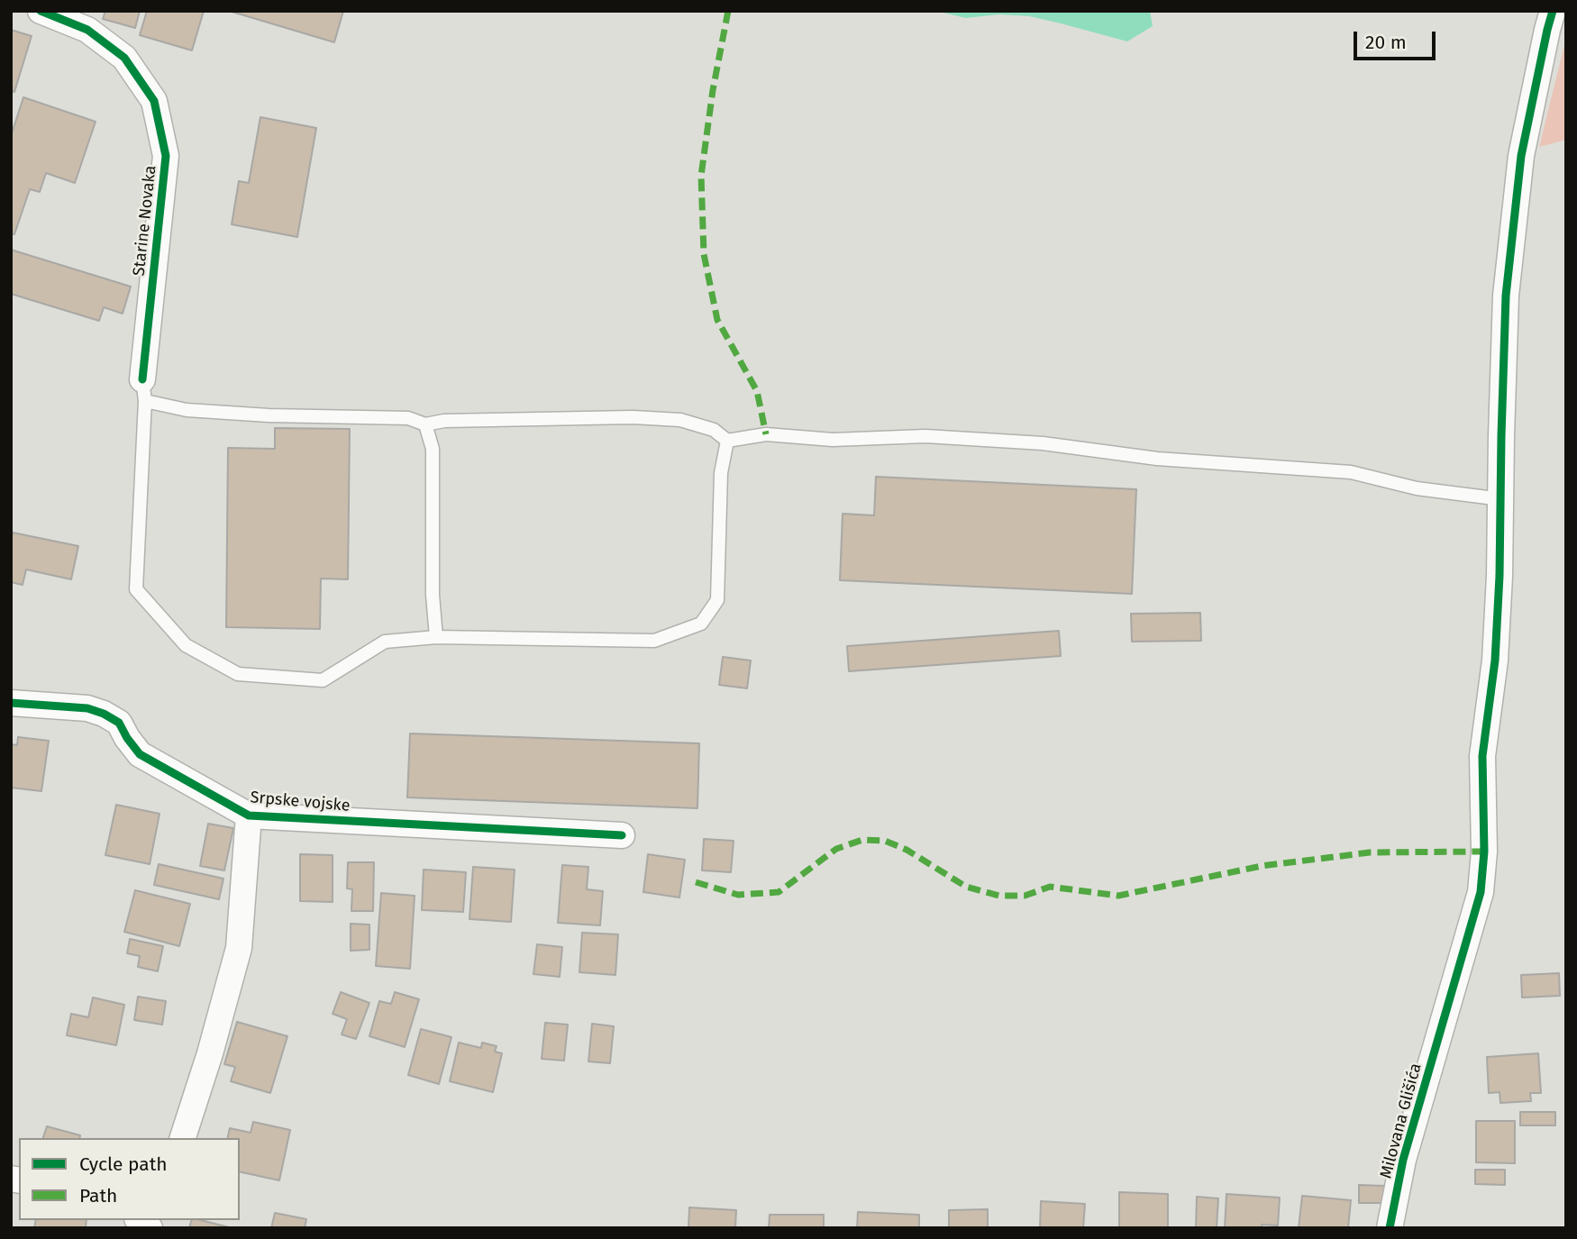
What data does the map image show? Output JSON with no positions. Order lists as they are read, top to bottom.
{
  "streets": {
    "street": ["Starine Novaka", "Srpske vojske", "Milovana Glišića"]
  },
  "legend": ["Cycle path", "Path"],
  "scale_bar": "20 m"
}
